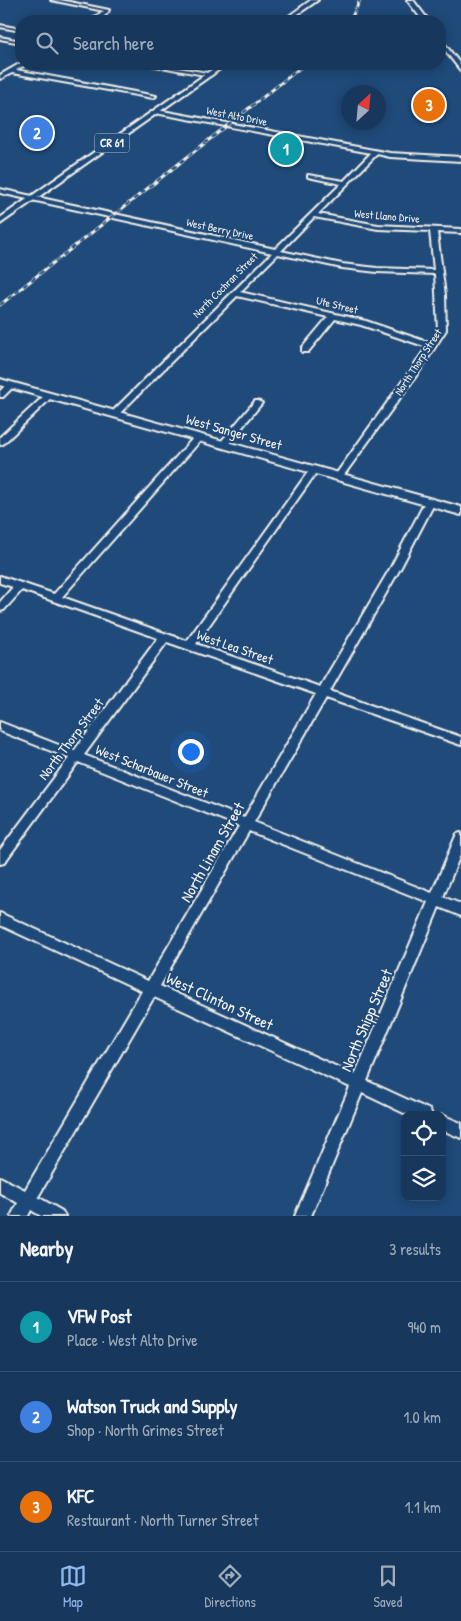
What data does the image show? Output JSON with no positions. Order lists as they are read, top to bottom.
{
  "streets": {
    "main road": ["CR 61", "West Sanger Street"],
    "street": [
      "West Alto Drive",
      "West Llano Drive",
      "West Berry Drive",
      "North Cochran Street",
      "Ute Street",
      "North Thorp Street",
      "West Lea Street",
      "West Scharbauer Street",
      "North Linam Street",
      "West Clinton Street",
      "North Shipp Street"
    ]
  },
  "crossings": [
    ["West Alto Drive", "CR 61"],
    ["West Alto Drive", "North Cochran Street"],
    ["CR 61", "West Berry Drive"],
    ["West Llano Drive", "North Cochran Street"],
    ["West Llano Drive", "North Thorp Street"],
    ["West Berry Drive", "North Cochran Street"],
    ["West Berry Drive", "North Thorp Street"],
    ["North Cochran Street", "Ute Street"],
    ["North Cochran Street", "West Sanger Street"],
    ["Ute Street", "North Thorp Street"],
    ["North Thorp Street", "West Sanger Street"],
    ["North Thorp Street", "West Lea Street"],
    ["North Thorp Street", "West Scharbauer Street"],
    ["West Sanger Street", "North Linam Street"],
    ["West Lea Street", "North Linam Street"],
    ["West Scharbauer Street", "North Linam Street"],
    ["West Scharbauer Street", "North Shipp Street"],
    ["North Linam Street", "West Clinton Street"],
    ["West Clinton Street", "North Shipp Street"]
  ],
  "north": "top right",
  "page": {
    "search": "Search here",
    "pins": ["3", "2", "1"],
    "heading": ["Nearby", "3 results"],
    "list": [
      {
        "mark": "1",
        "name": "VFW Post",
        "note": "Place · West Alto Drive",
        "value": "940 m"
      },
      {
        "mark": "2",
        "name": "Watson Truck and Supply",
        "note": "Shop · North Grimes Street",
        "value": "1.0 km"
      },
      {
        "mark": "3",
        "name": "KFC",
        "note": "Restaurant · North Turner Street",
        "value": "1.1 km"
      }
    ],
    "nav": ["Map", "Directions", "Saved"]
  }
}
